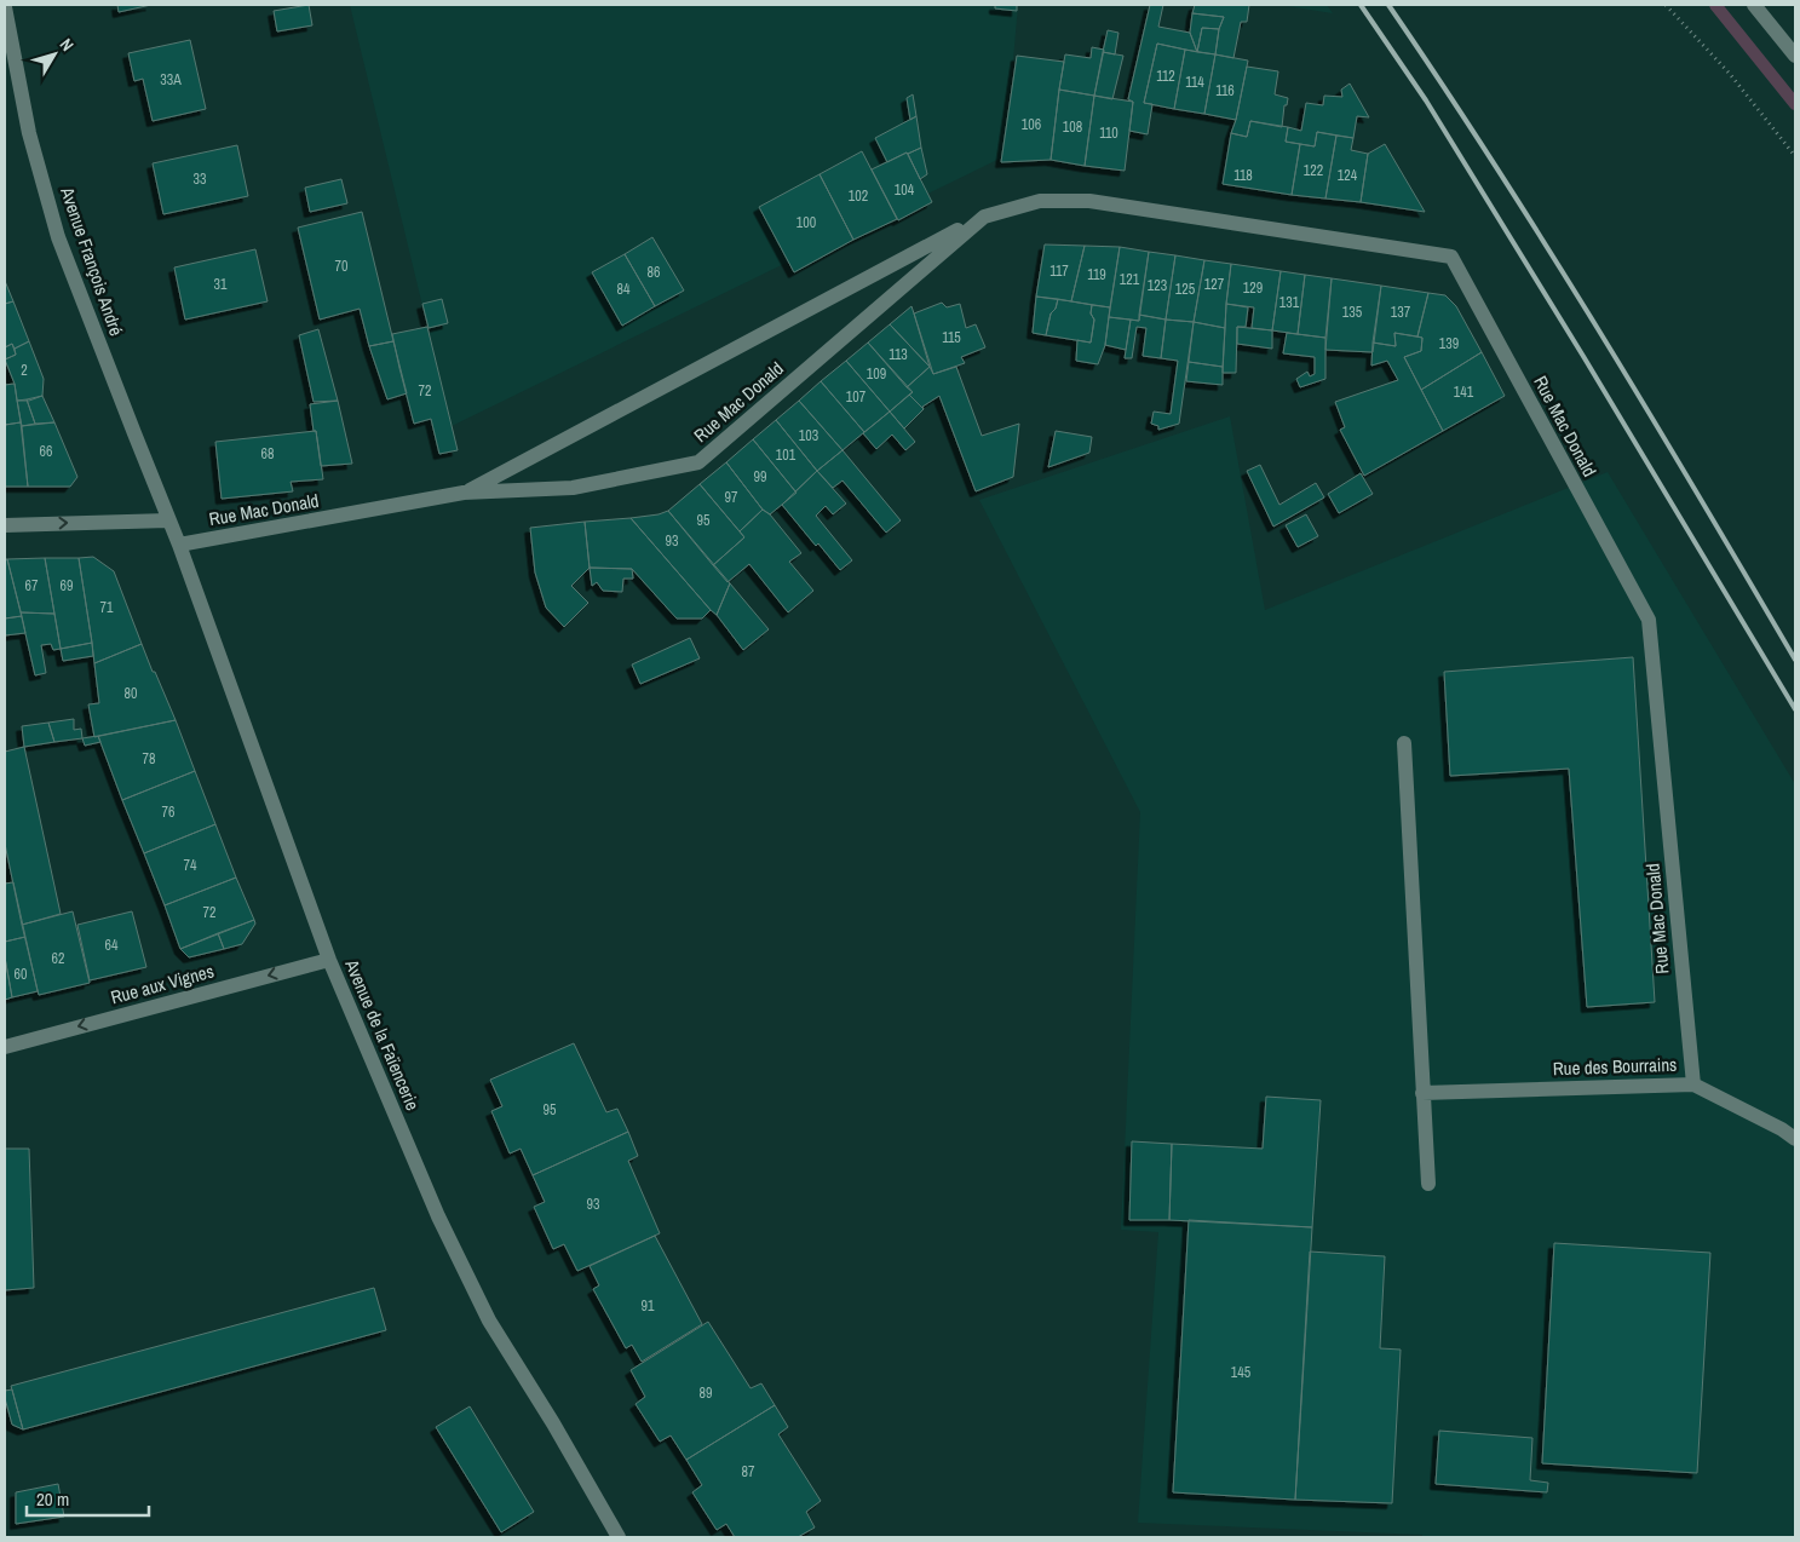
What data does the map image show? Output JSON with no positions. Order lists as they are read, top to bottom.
{
  "streets": {
    "street": [
      "Avenue François André",
      "Rue Mac Donald",
      "Rue aux Vignes",
      "Avenue de la Faïencerie",
      "Rue des Bourrains"
    ]
  },
  "crossings": [
    ["Avenue François André", "Avenue de la Faïencerie"],
    ["Rue Mac Donald", "Avenue de la Faïencerie"],
    ["Rue Mac Donald", "Rue des Bourrains"],
    ["Rue aux Vignes", "Avenue de la Faïencerie"]
  ],
  "one_way": ["Rue aux Vignes"],
  "house_numbers": [
    "112",
    "33A",
    "114",
    "116",
    "106",
    "108",
    "110",
    "122",
    "118",
    "124",
    "33",
    "104",
    "102",
    "100",
    "70",
    "117",
    "86",
    "119",
    "121",
    "31",
    "127",
    "123",
    "129",
    "84",
    "125",
    "131",
    "135",
    "137",
    "115",
    "139",
    "113",
    "2",
    "109",
    "72",
    "141",
    "107",
    "103",
    "66",
    "68",
    "101",
    "99",
    "97",
    "95",
    "93",
    "67",
    "69",
    "71",
    "80",
    "78",
    "76",
    "74",
    "72",
    "64",
    "62",
    "60",
    "95",
    "93",
    "91",
    "145",
    "89",
    "87"
  ],
  "scale_bar": "20 m",
  "north": "top right"
}
